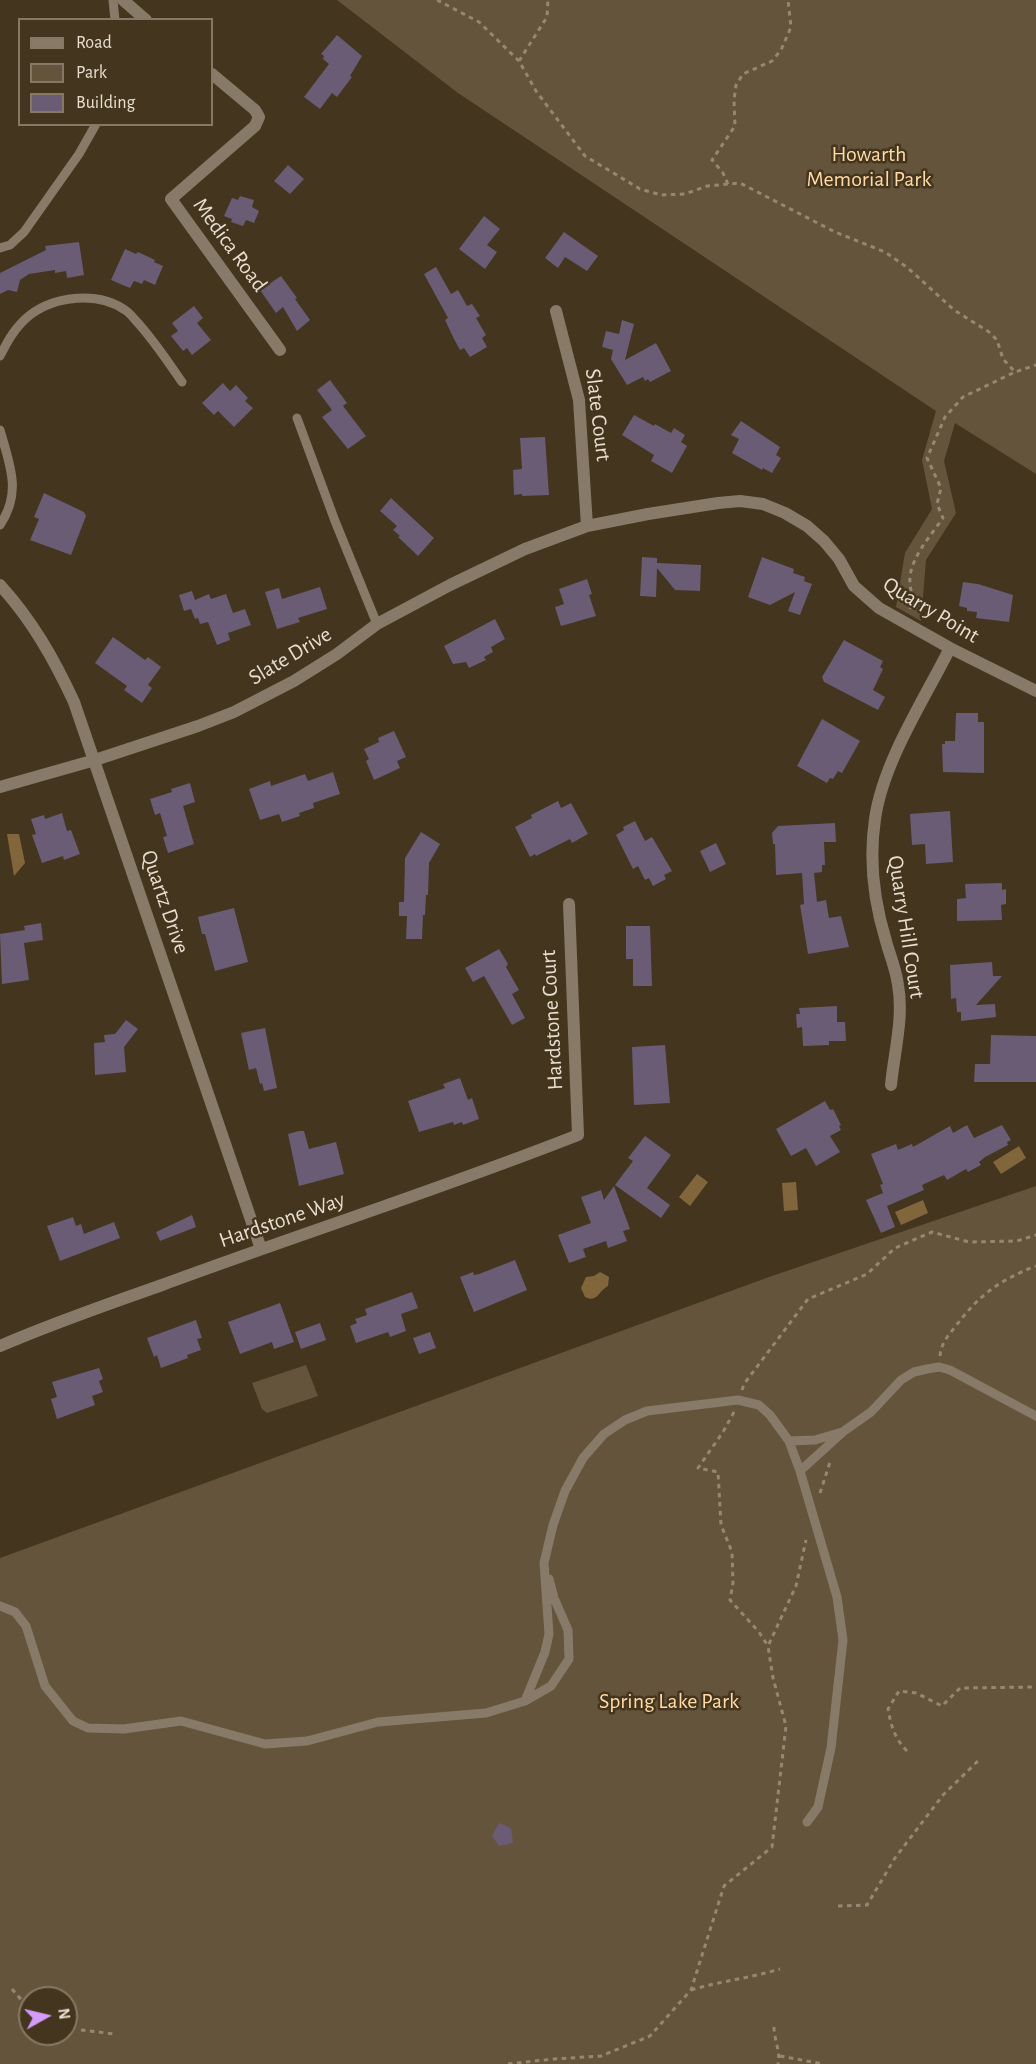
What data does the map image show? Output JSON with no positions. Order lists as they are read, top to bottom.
{
  "streets": {
    "street": [
      "Medica Road",
      "Slate Court",
      "Quarry Point",
      "Slate Drive",
      "Quartz Drive",
      "Quarry Hill Court",
      "Hardstone Court",
      "Hardstone Way"
    ]
  },
  "crossings": [
    ["Slate Court", "Quarry Point"],
    ["Slate Court", "Slate Drive"],
    ["Quarry Point", "Slate Drive"],
    ["Quarry Point", "Quarry Hill Court"],
    ["Slate Drive", "Quartz Drive"],
    ["Quartz Drive", "Hardstone Way"],
    ["Hardstone Court", "Hardstone Way"]
  ],
  "parks": ["Howarth Memorial Park", "Spring Lake Park"],
  "legend": ["Road", "Park", "Building"],
  "north": "right"
}
